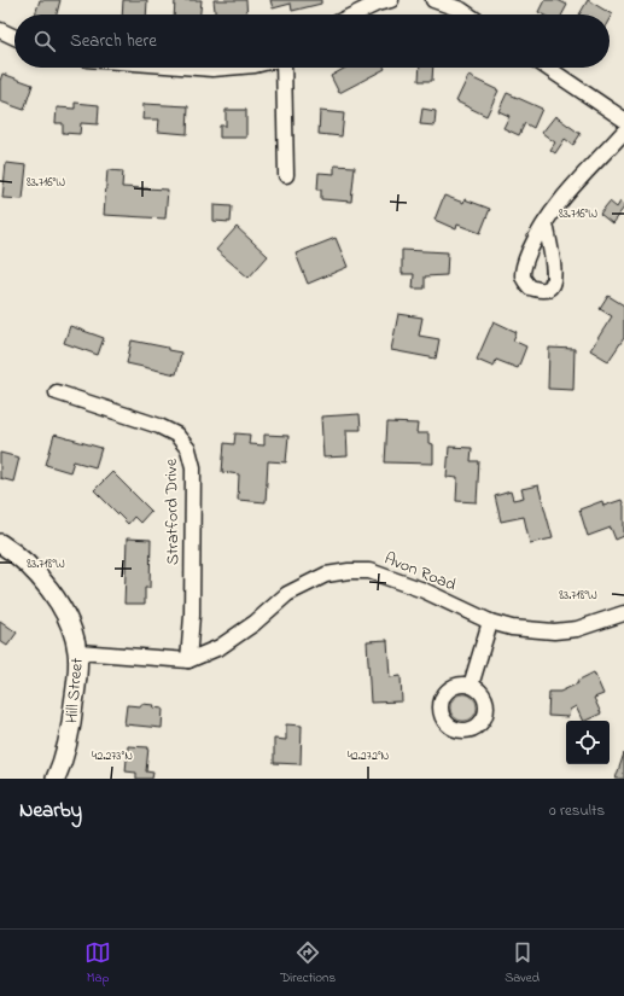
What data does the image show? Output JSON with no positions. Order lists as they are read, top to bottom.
{
  "streets": {
    "street": ["Stratford Drive", "Avon Road", "Hill Street"]
  },
  "crossings": [
    ["Stratford Drive", "Avon Road"],
    ["Avon Road", "Hill Street"]
  ],
  "page": {
    "search": "Search here",
    "heading": ["Nearby", "0 results"],
    "nav": ["Map", "Directions", "Saved"]
  },
  "coordinates": [
    "83.716°W",
    "83.718°W",
    "42.273°N",
    "42.272°N"
  ]
}
